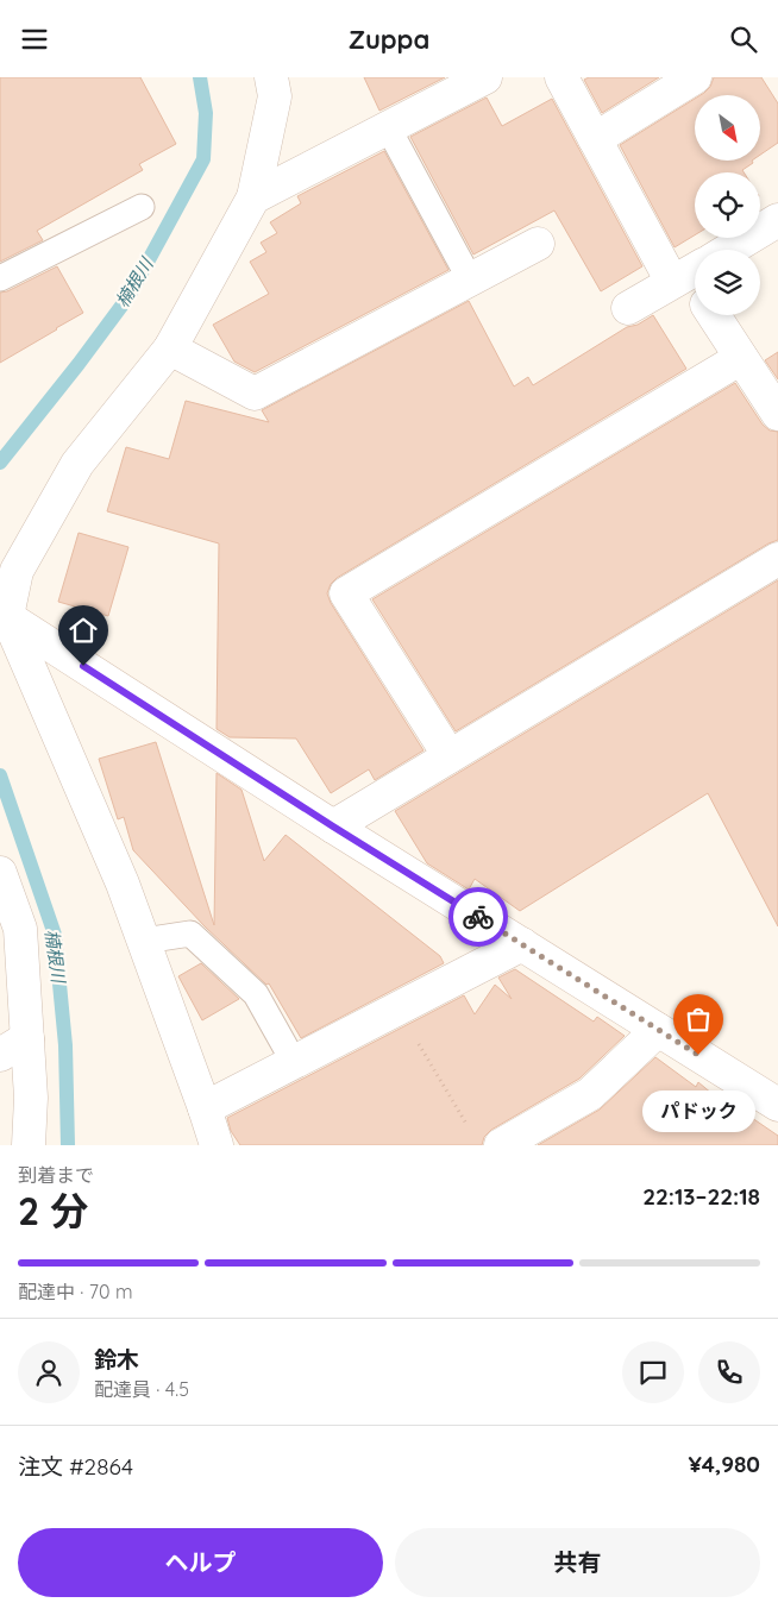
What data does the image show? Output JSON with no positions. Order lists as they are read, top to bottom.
{
  "water": ["楠根川"],
  "places": ["パドック"],
  "north": "bottom right",
  "page": {
    "header": "Zuppa",
    "bubble": "パドック",
    "heading": ["2 分", "到着まで", "22:13–22:18"],
    "panel": [
      "鈴木",
      "配達員 · 4.5",
      "注文 #2864",
      "¥4,980"
    ],
    "bar": "配達中 · 70 m",
    "buttons": ["ヘルプ", "共有"]
  }
}
